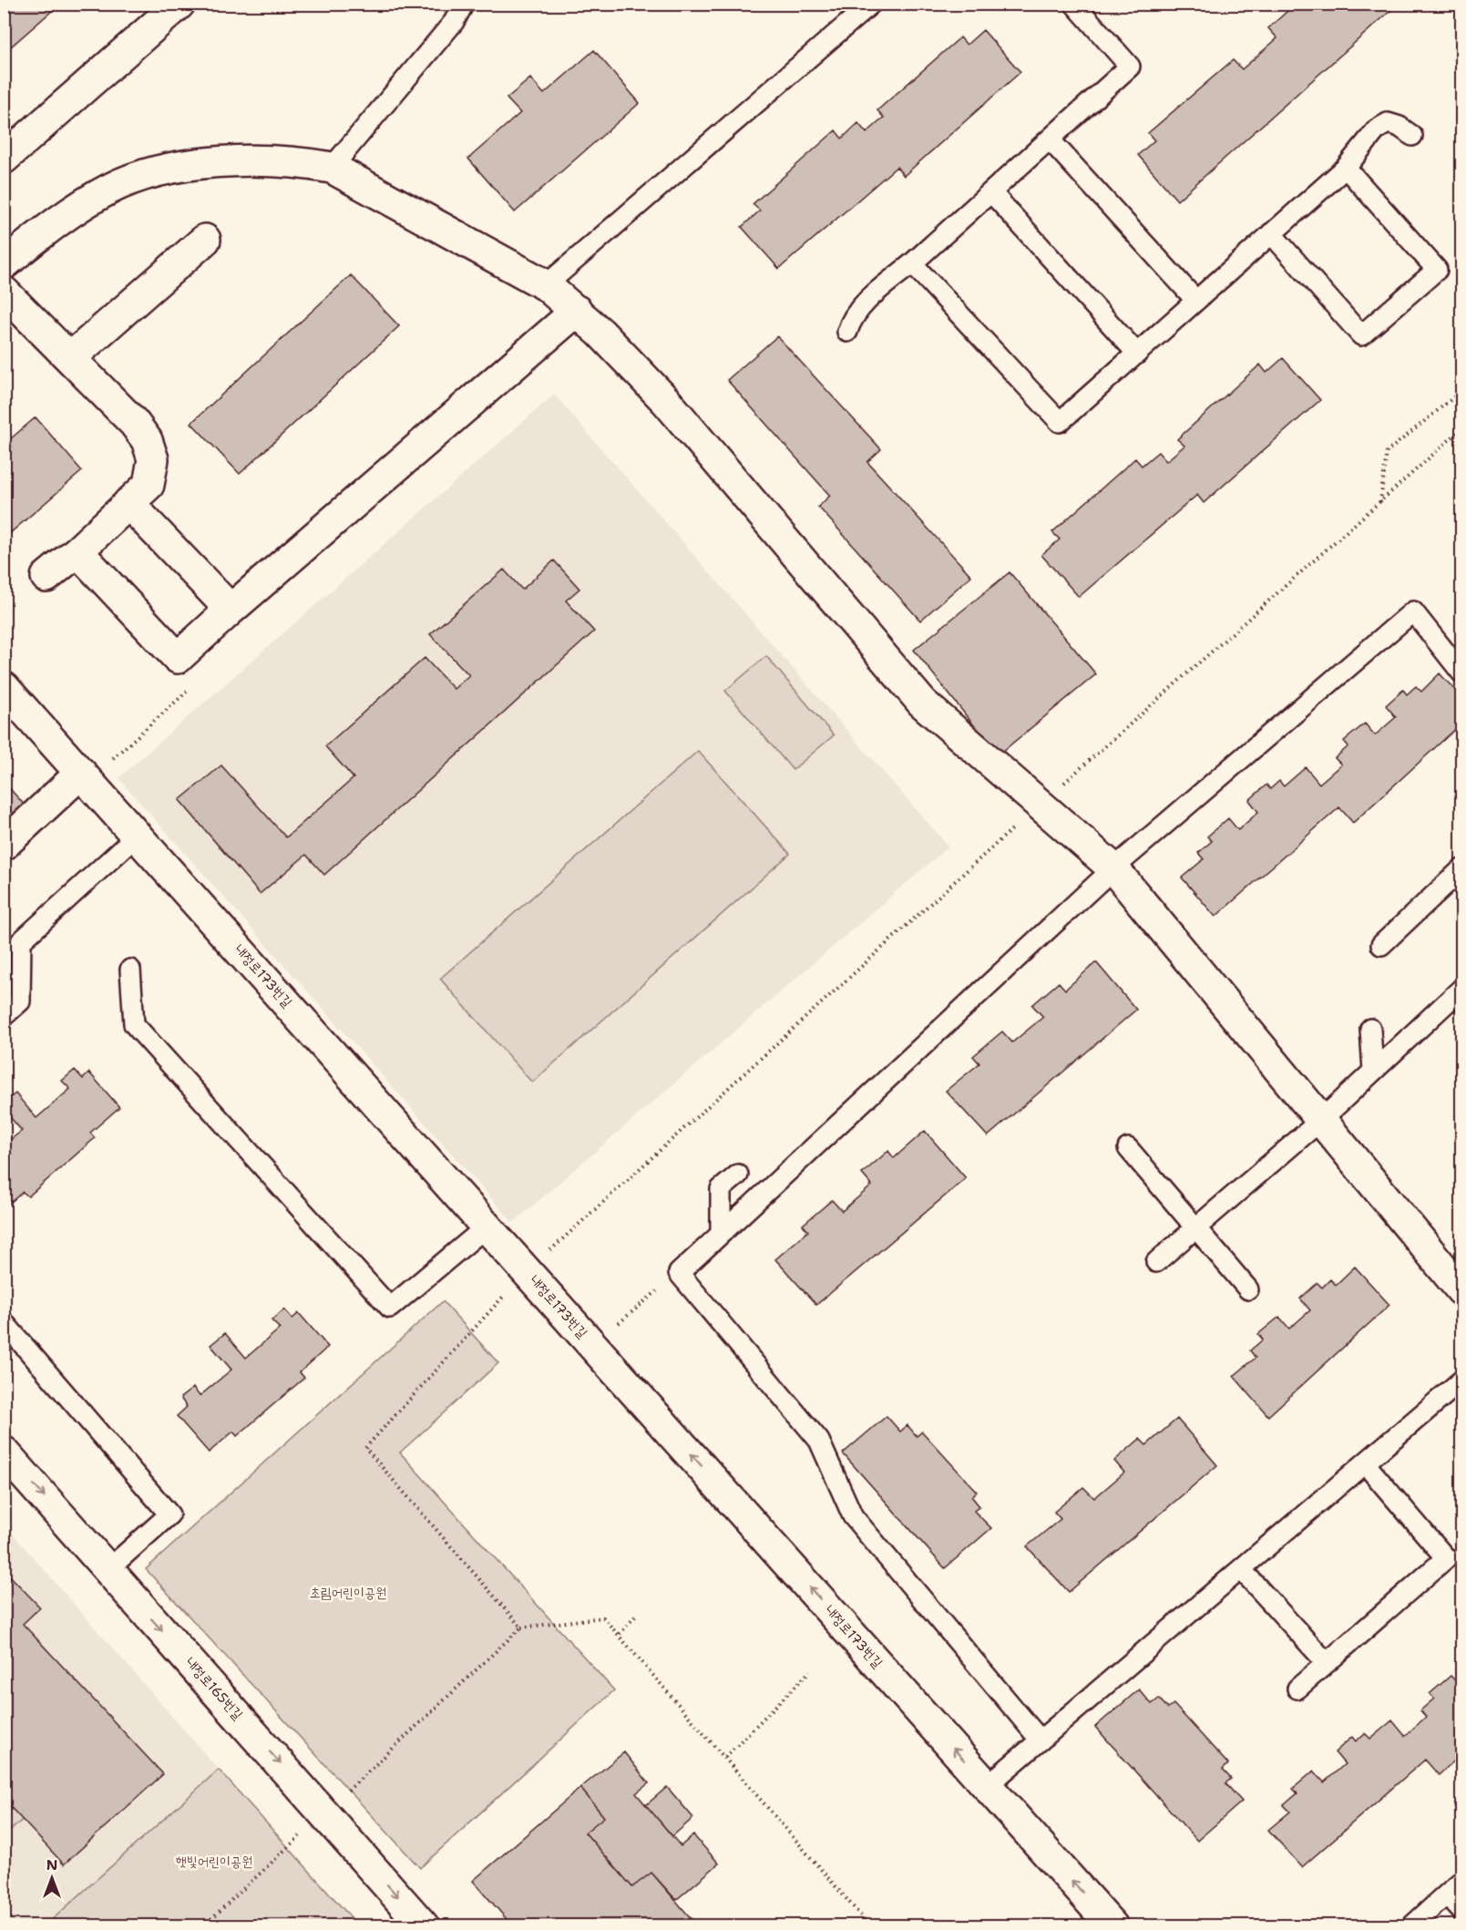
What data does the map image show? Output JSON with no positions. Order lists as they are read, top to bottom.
{
  "streets": {
    "street": ["내정로173번길", "내정로165번길"]
  },
  "one_way": ["내정로173번길", "내정로165번길"],
  "parks": ["초림어린이공원", "햇빛어린이공원"],
  "north": "top"
}
